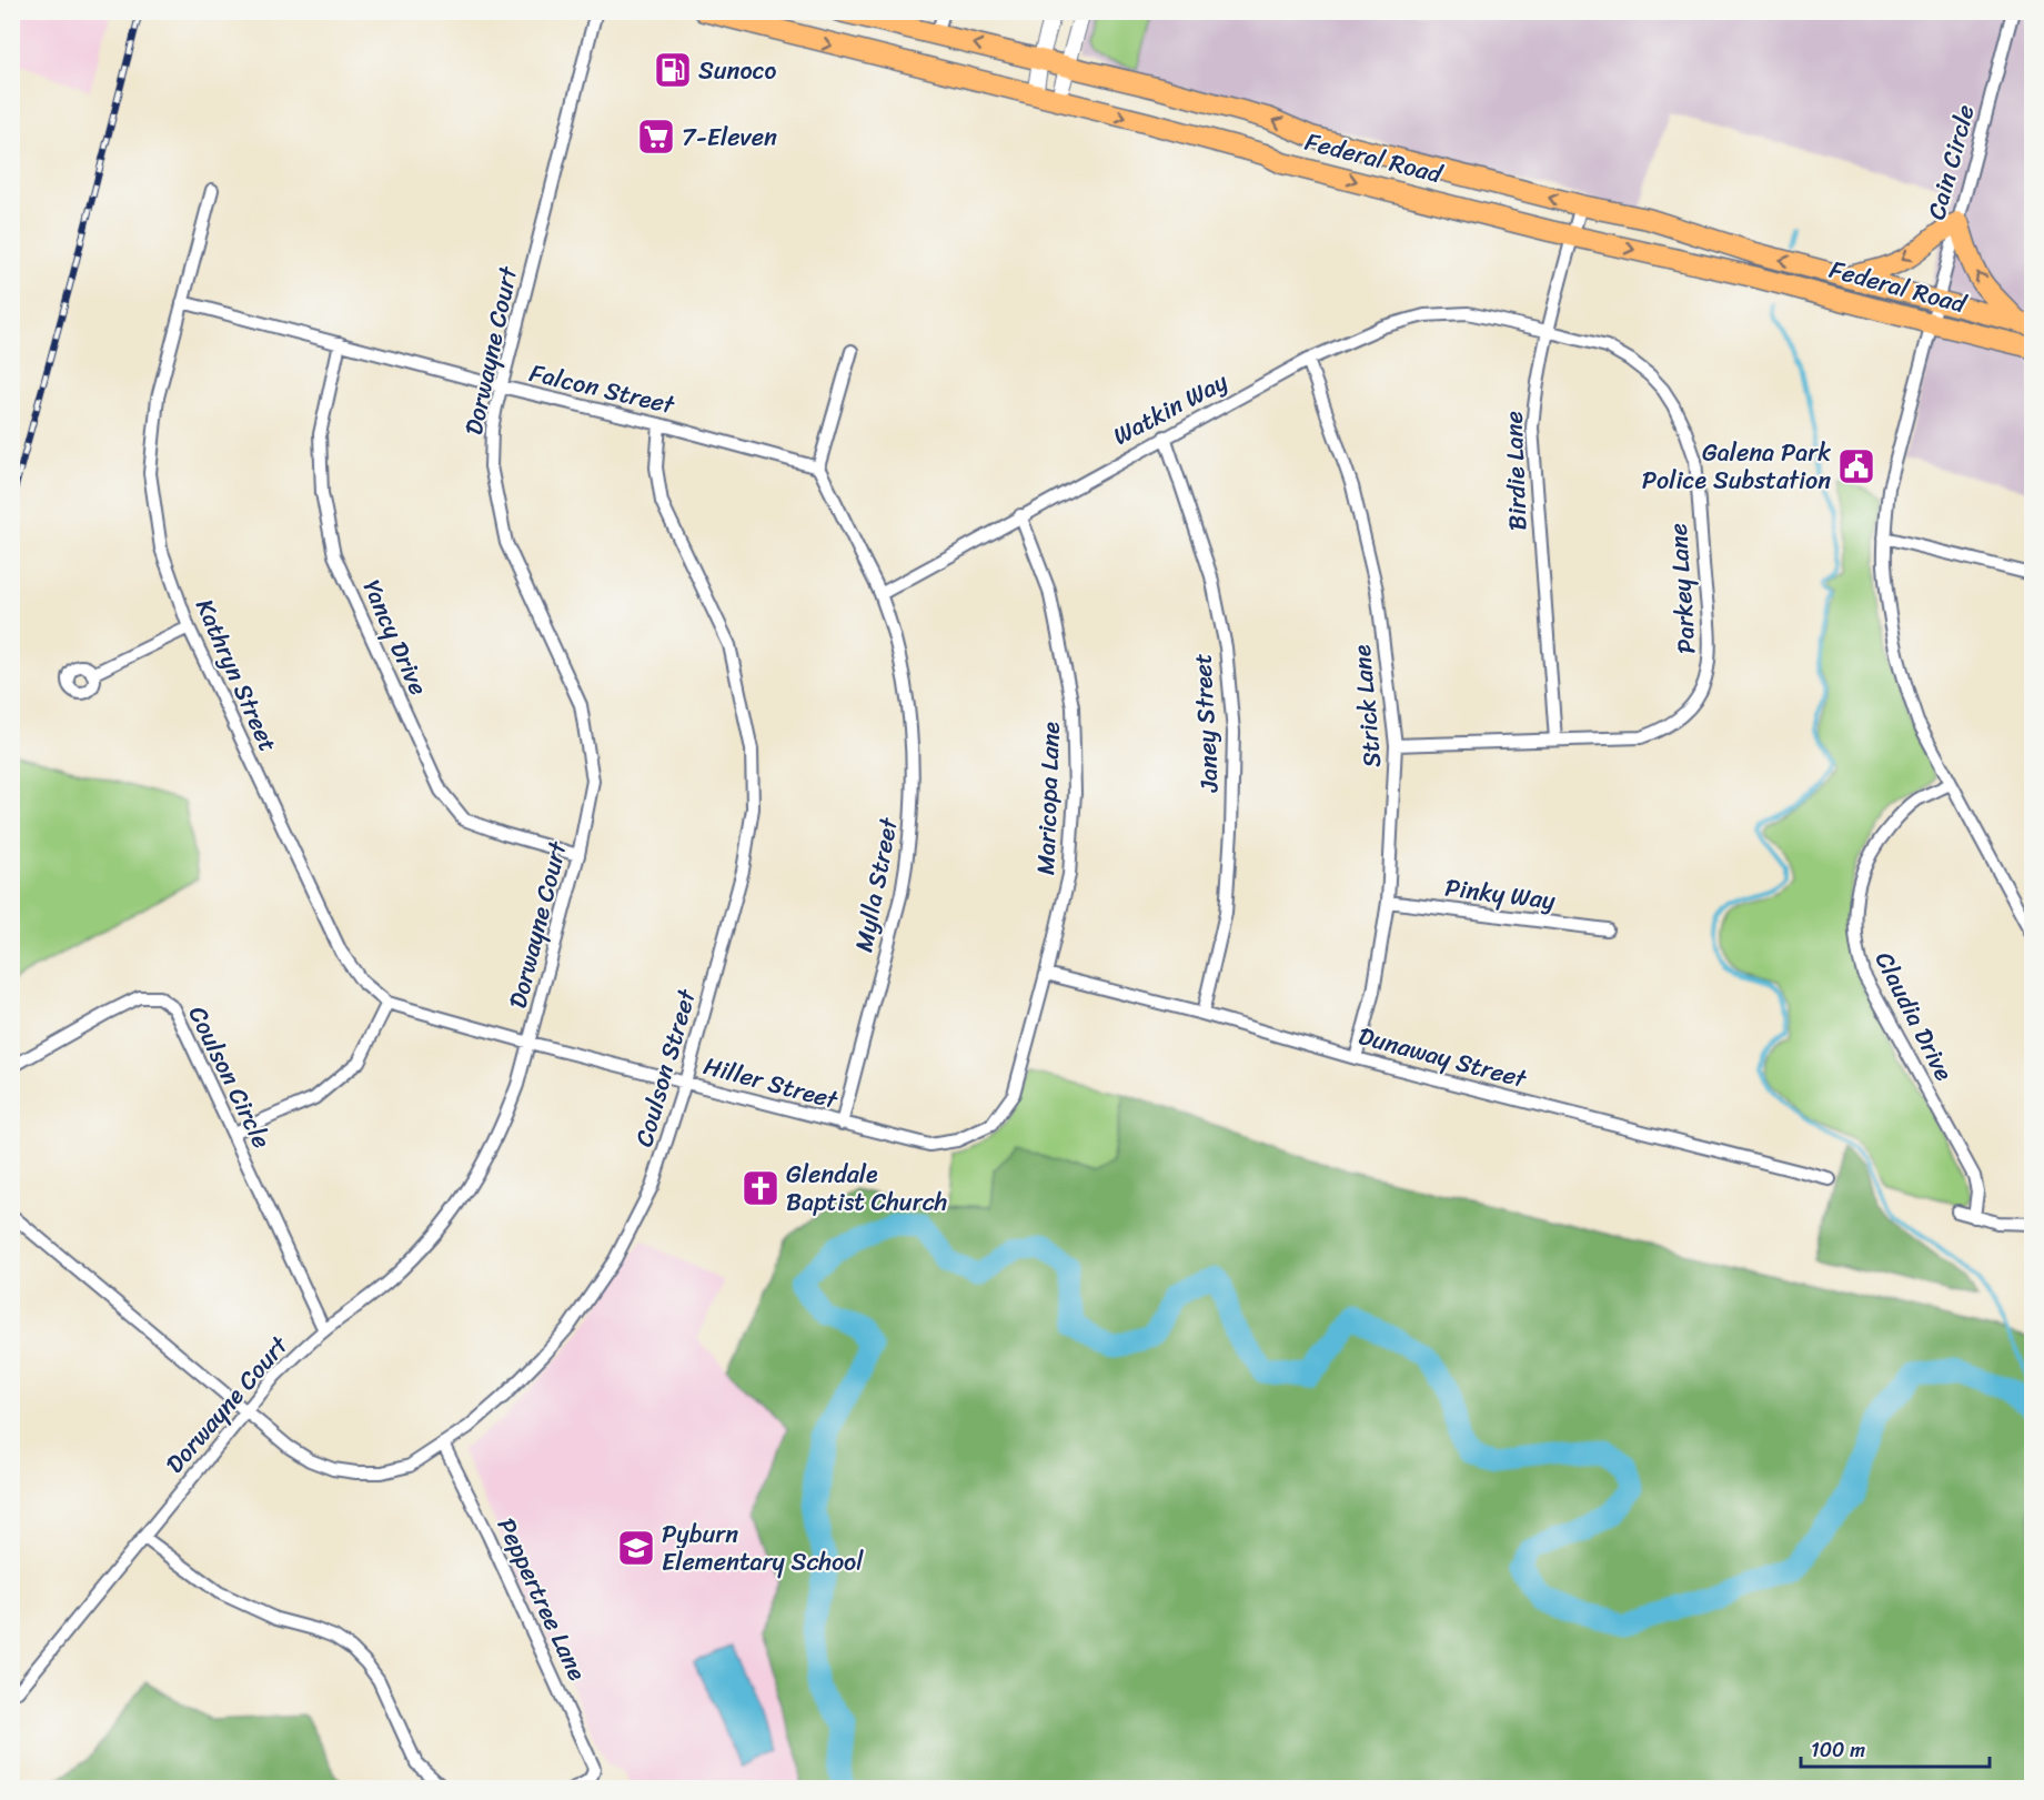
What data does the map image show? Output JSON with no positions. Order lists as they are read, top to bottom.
{
  "streets": {
    "main road": ["Federal Road"],
    "street": [
      "Cain Circle",
      "Dorwayne Court",
      "Falcon Street",
      "Watkin Way",
      "Birdie Lane",
      "Parkey Lane",
      "Yancy Drive",
      "Kathryn Street",
      "Strick Lane",
      "Janey Street",
      "Maricopa Lane",
      "Mylla Street",
      "Pinky Way",
      "Claudia Drive",
      "Dunaway Street",
      "Coulson Street",
      "Coulson Circle",
      "Hiller Street",
      "Peppertree Lane"
    ]
  },
  "crossings": [
    ["Federal Road", "Cain Circle"],
    ["Federal Road", "Birdie Lane"],
    ["Cain Circle", "Claudia Drive"],
    ["Dorwayne Court", "Falcon Street"],
    ["Dorwayne Court", "Yancy Drive"],
    ["Dorwayne Court", "Kathryn Street"],
    ["Dorwayne Court", "Coulson Street"],
    ["Dorwayne Court", "Coulson Circle"],
    ["Dorwayne Court", "Hiller Street"],
    ["Falcon Street", "Yancy Drive"],
    ["Falcon Street", "Kathryn Street"],
    ["Falcon Street", "Mylla Street"],
    ["Falcon Street", "Coulson Street"],
    ["Watkin Way", "Parkey Lane"],
    ["Watkin Way", "Strick Lane"],
    ["Watkin Way", "Janey Street"],
    ["Watkin Way", "Maricopa Lane"],
    ["Watkin Way", "Mylla Street"],
    ["Birdie Lane", "Parkey Lane"],
    ["Parkey Lane", "Strick Lane"],
    ["Kathryn Street", "Hiller Street"],
    ["Strick Lane", "Pinky Way"],
    ["Strick Lane", "Dunaway Street"],
    ["Janey Street", "Dunaway Street"],
    ["Maricopa Lane", "Dunaway Street"],
    ["Maricopa Lane", "Hiller Street"],
    ["Mylla Street", "Hiller Street"],
    ["Coulson Street", "Hiller Street"],
    ["Coulson Street", "Peppertree Lane"]
  ],
  "places": {
    "fuel station": ["Sunoco"],
    "supermarket": ["7-Eleven"],
    "public building": ["Galena Park Police Substation"],
    "church": ["Glendale Baptist Church"],
    "school or university": ["Pyburn Elementary School"]
  },
  "scale_bar": "100 m"
}
